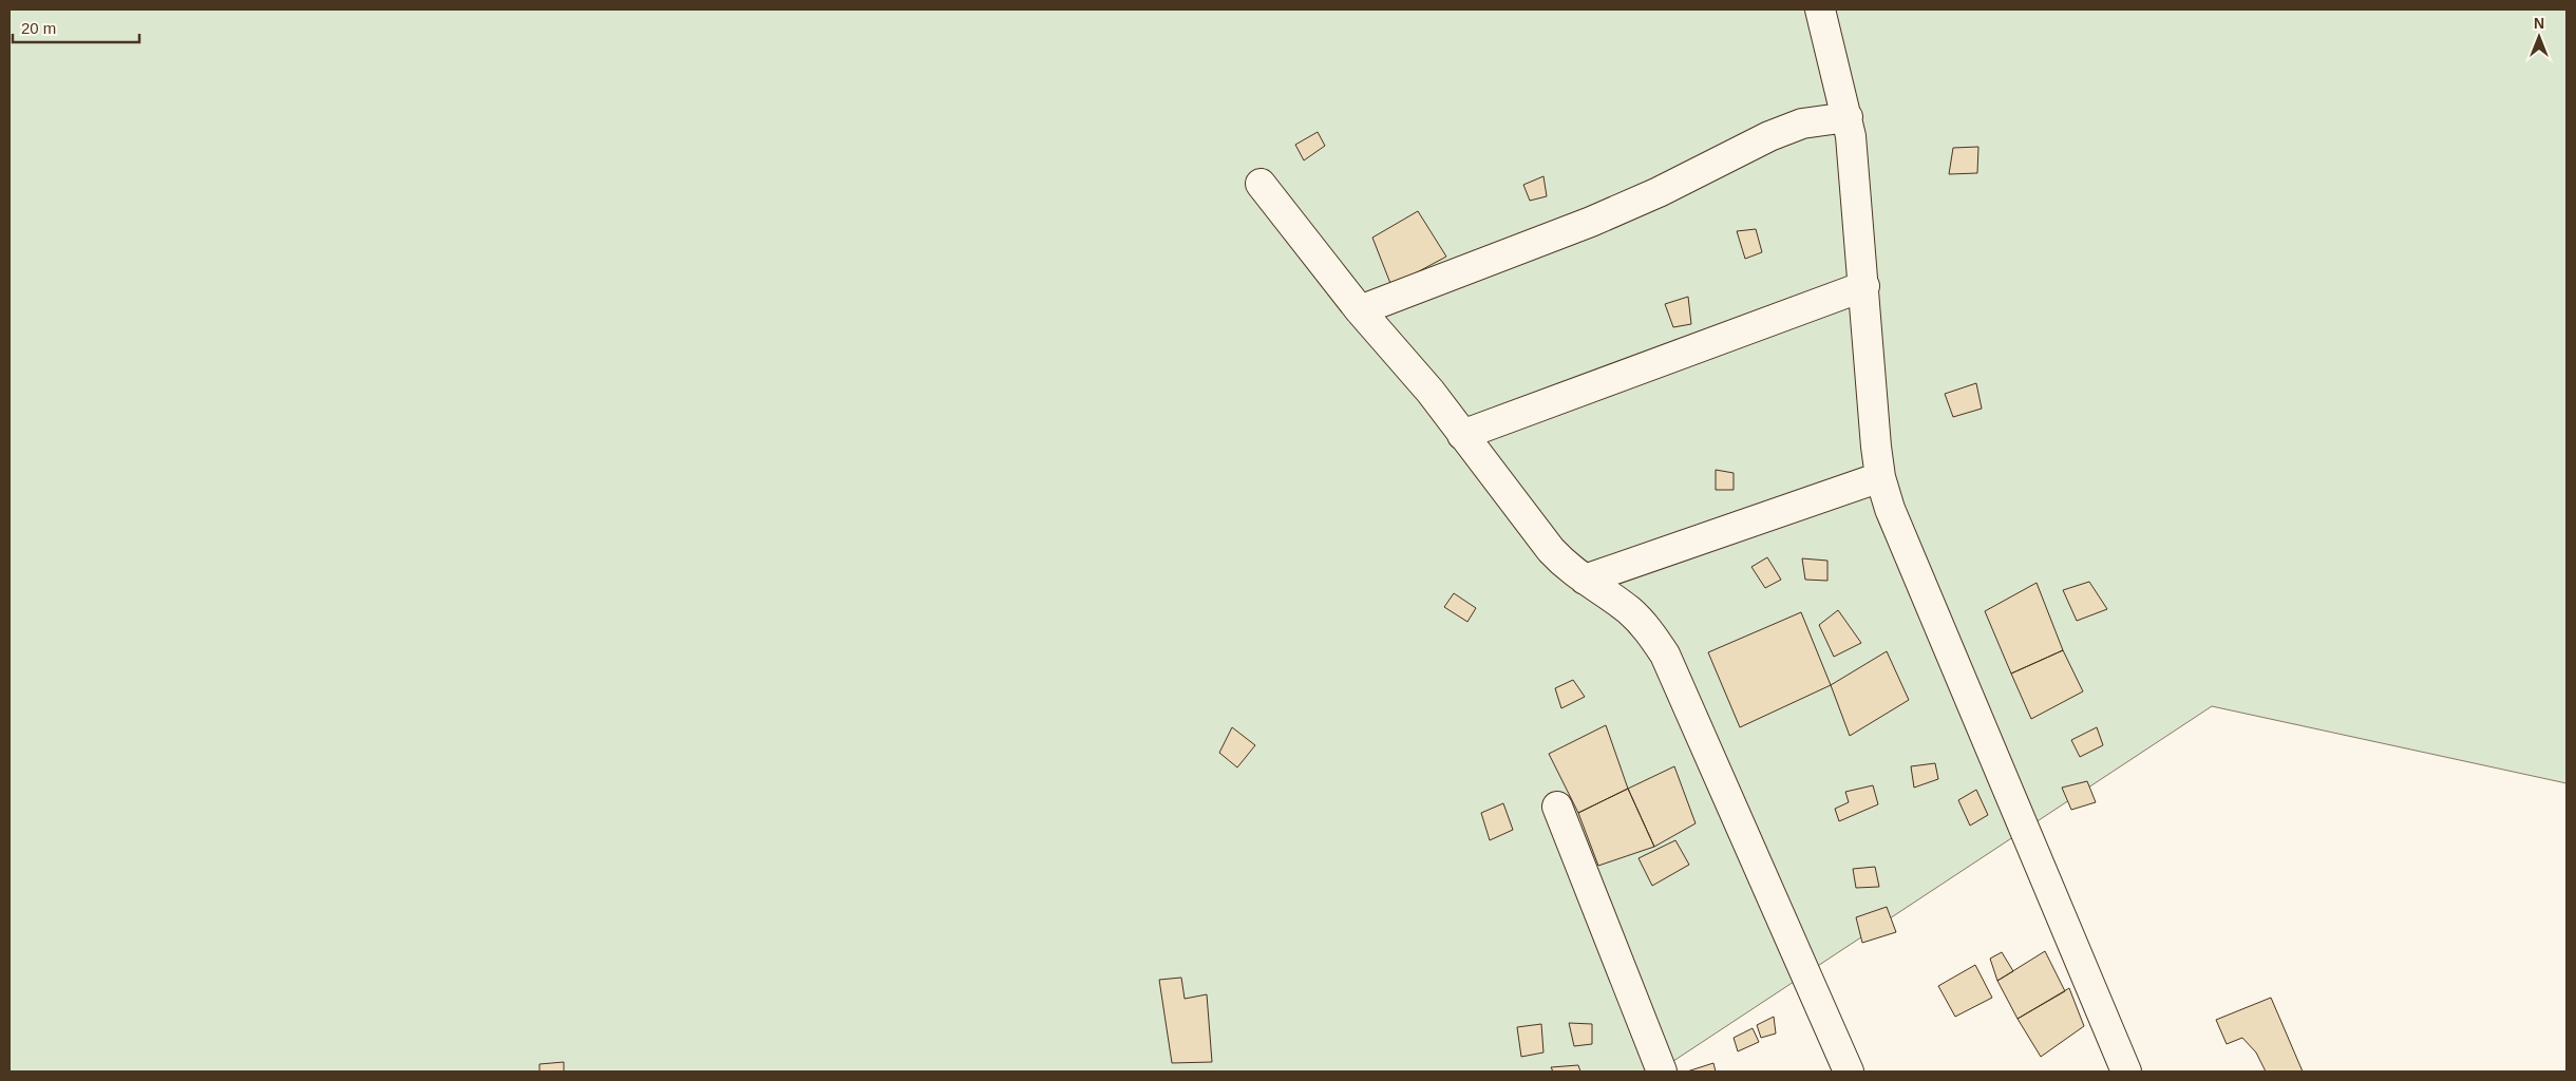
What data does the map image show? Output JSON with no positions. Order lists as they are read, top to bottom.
{
  "scale_bar": "20 m",
  "north": "top"
}
